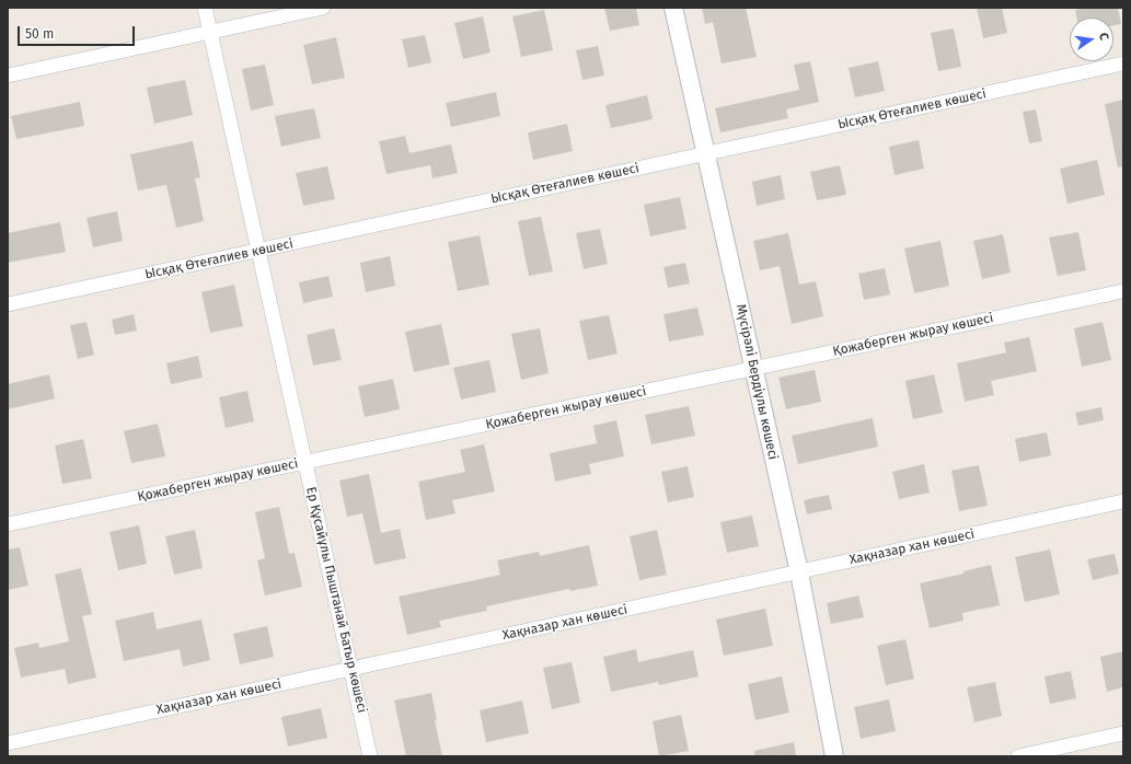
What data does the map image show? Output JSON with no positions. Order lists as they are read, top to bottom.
{
  "streets": {
    "street": [
      "Ысқақ Өтеғалиев көшесі",
      "Қожаберген жырау көшесі",
      "Мүсірәлі Бердіұлы көшесі",
      "Хақназар хан көшесі",
      "Ер Құсайұлы Пыштанай Батыр көшесі"
    ]
  },
  "crossings": [
    ["Ысқақ Өтеғалиев көшесі", "Мүсірәлі Бердіұлы көшесі"],
    ["Ысқақ Өтеғалиев көшесі", "Ер Құсайұлы Пыштанай Батыр көшесі"],
    ["Қожаберген жырау көшесі", "Мүсірәлі Бердіұлы көшесі"],
    ["Қожаберген жырау көшесі", "Ер Құсайұлы Пыштанай Батыр көшесі"],
    ["Мүсірәлі Бердіұлы көшесі", "Хақназар хан көшесі"],
    ["Хақназар хан көшесі", "Ер Құсайұлы Пыштанай Батыр көшесі"]
  ],
  "scale_bar": "50 m",
  "north": "right"
}
